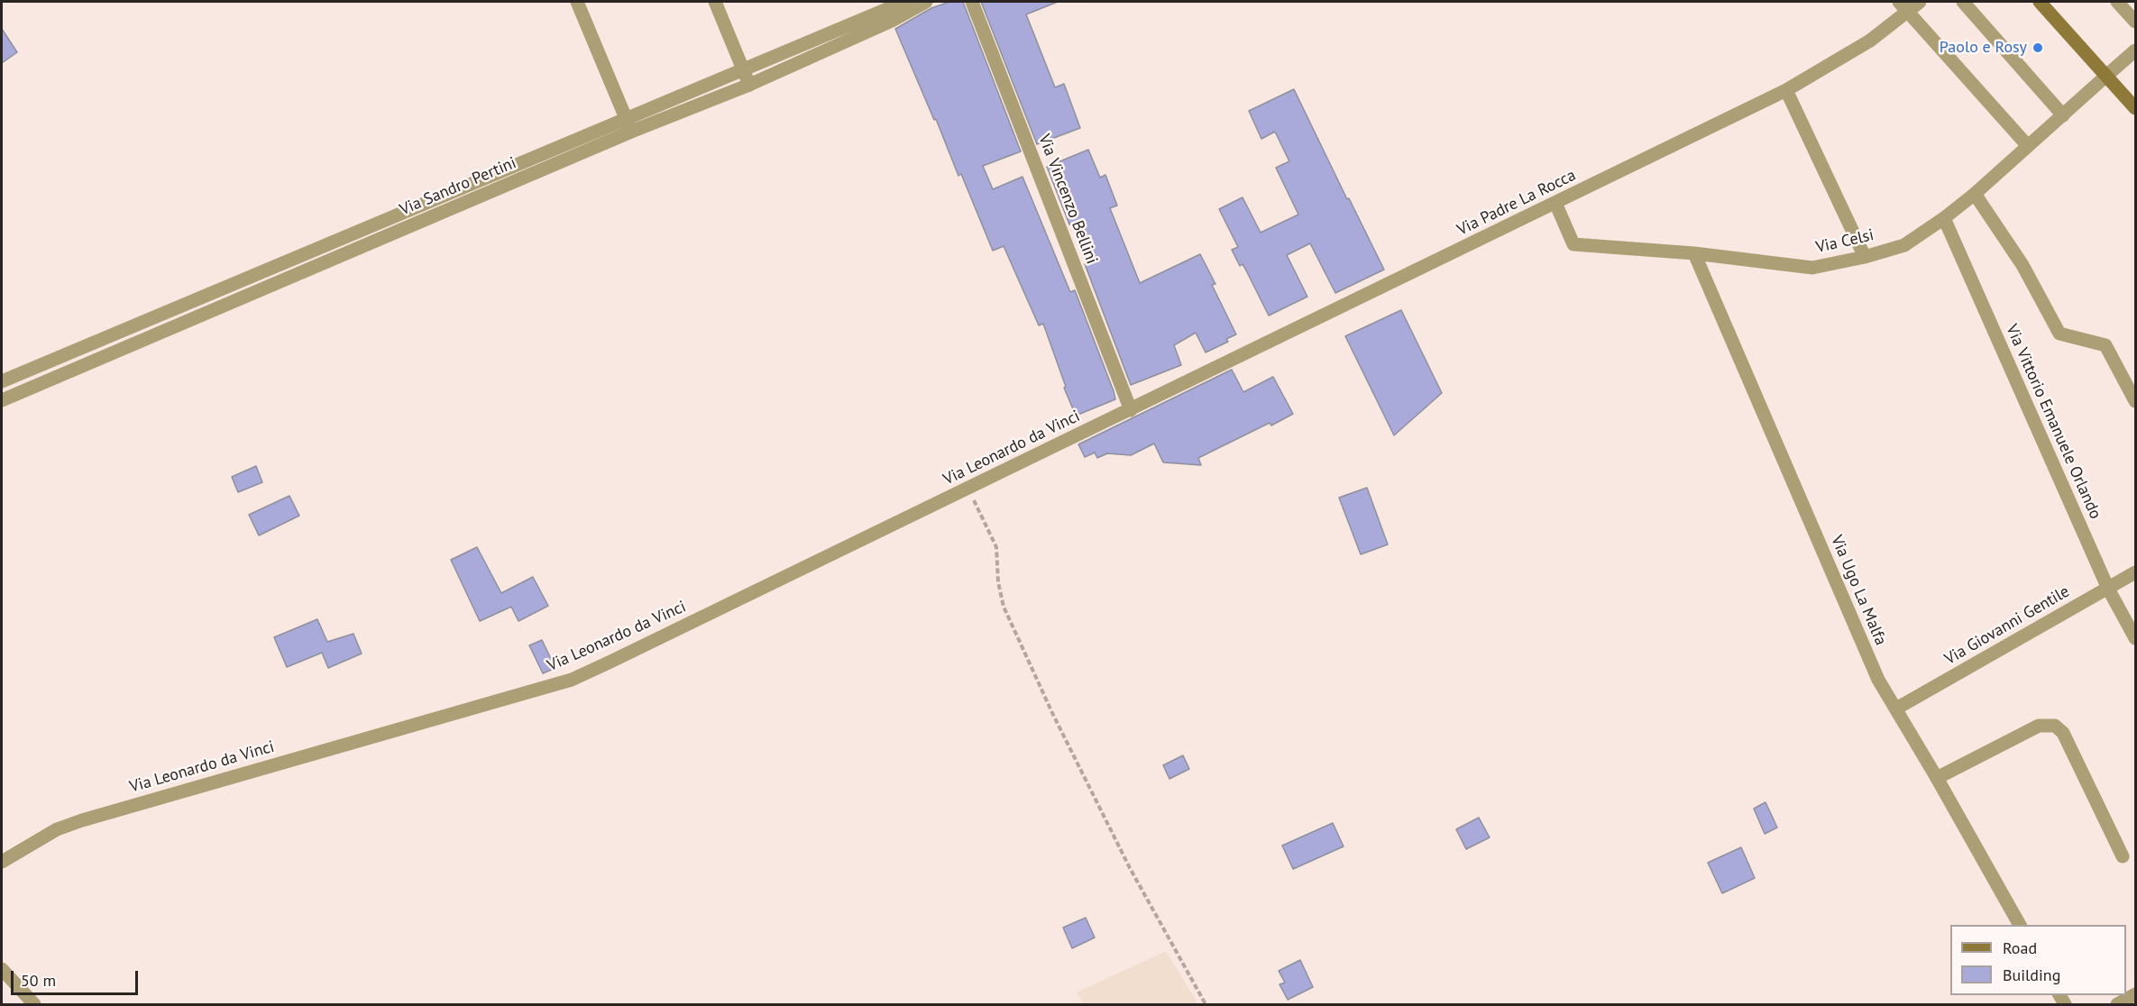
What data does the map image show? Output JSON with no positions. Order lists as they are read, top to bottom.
{
  "streets": {
    "street": [
      "Via Sandro Pertini",
      "Via Vincenzo Bellini",
      "Via Padre La Rocca",
      "Via Celsi",
      "Via Vittorio Emanuele Orlando",
      "Via Leonardo da Vinci",
      "Via Ugo La Malfa",
      "Via Giovanni Gentile"
    ]
  },
  "crossings": [
    ["Via Vincenzo Bellini", "Via Padre La Rocca"],
    ["Via Vincenzo Bellini", "Via Leonardo da Vinci"],
    ["Via Padre La Rocca", "Via Celsi"],
    ["Via Padre La Rocca", "Via Leonardo da Vinci"],
    ["Via Celsi", "Via Vittorio Emanuele Orlando"],
    ["Via Celsi", "Via Ugo La Malfa"],
    ["Via Vittorio Emanuele Orlando", "Via Giovanni Gentile"],
    ["Via Ugo La Malfa", "Via Giovanni Gentile"]
  ],
  "places": ["Paolo e Rosy"],
  "legend": ["Road", "Building"],
  "scale_bar": "50 m"
}
